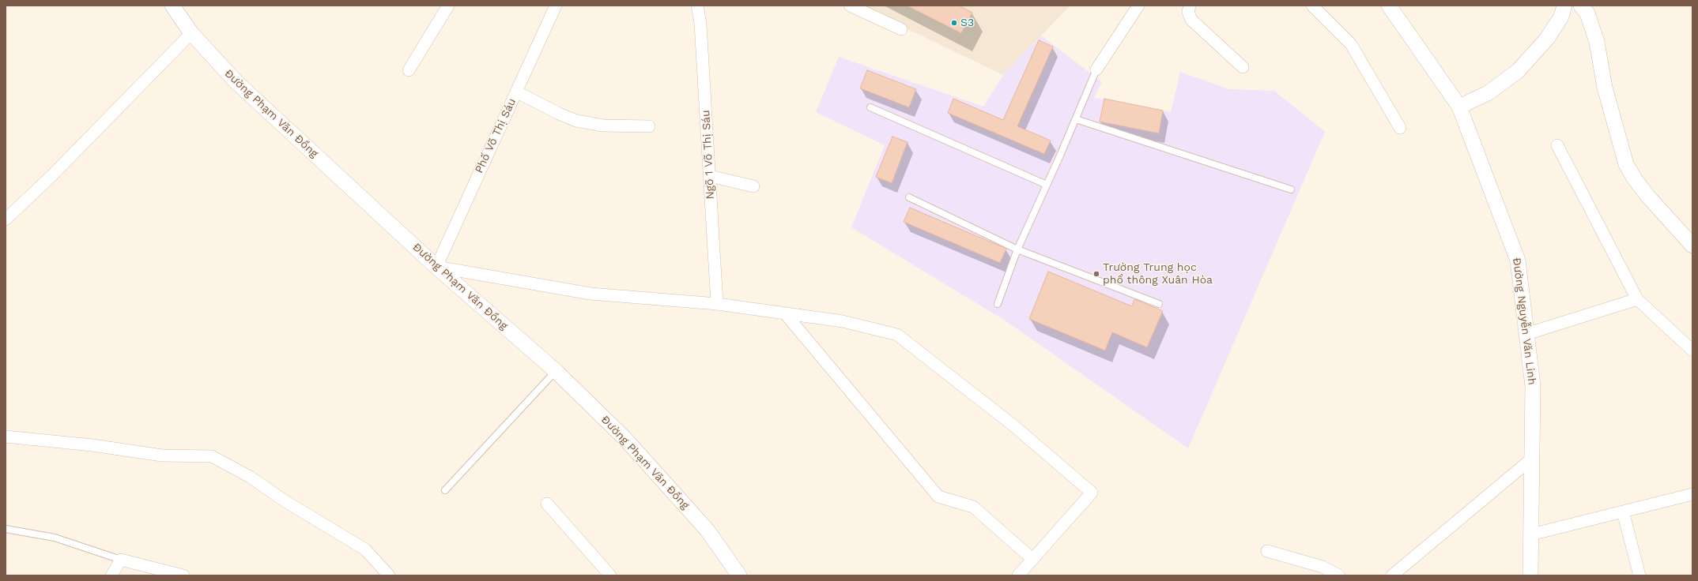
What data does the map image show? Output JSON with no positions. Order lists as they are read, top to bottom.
{
  "streets": {
    "street": [
      "Đường Phạm Văn Đồng",
      "Phố Võ Thị Sáu",
      "Ngõ 1 Võ Thị Sáu",
      "Đường Nguyễn Văn Linh"
    ]
  },
  "crossings": [
    ["Đường Phạm Văn Đồng", "Phố Võ Thị Sáu"]
  ],
  "places": ["S3", "Trường Trung học phổ thông Xuân Hòa"]
}
